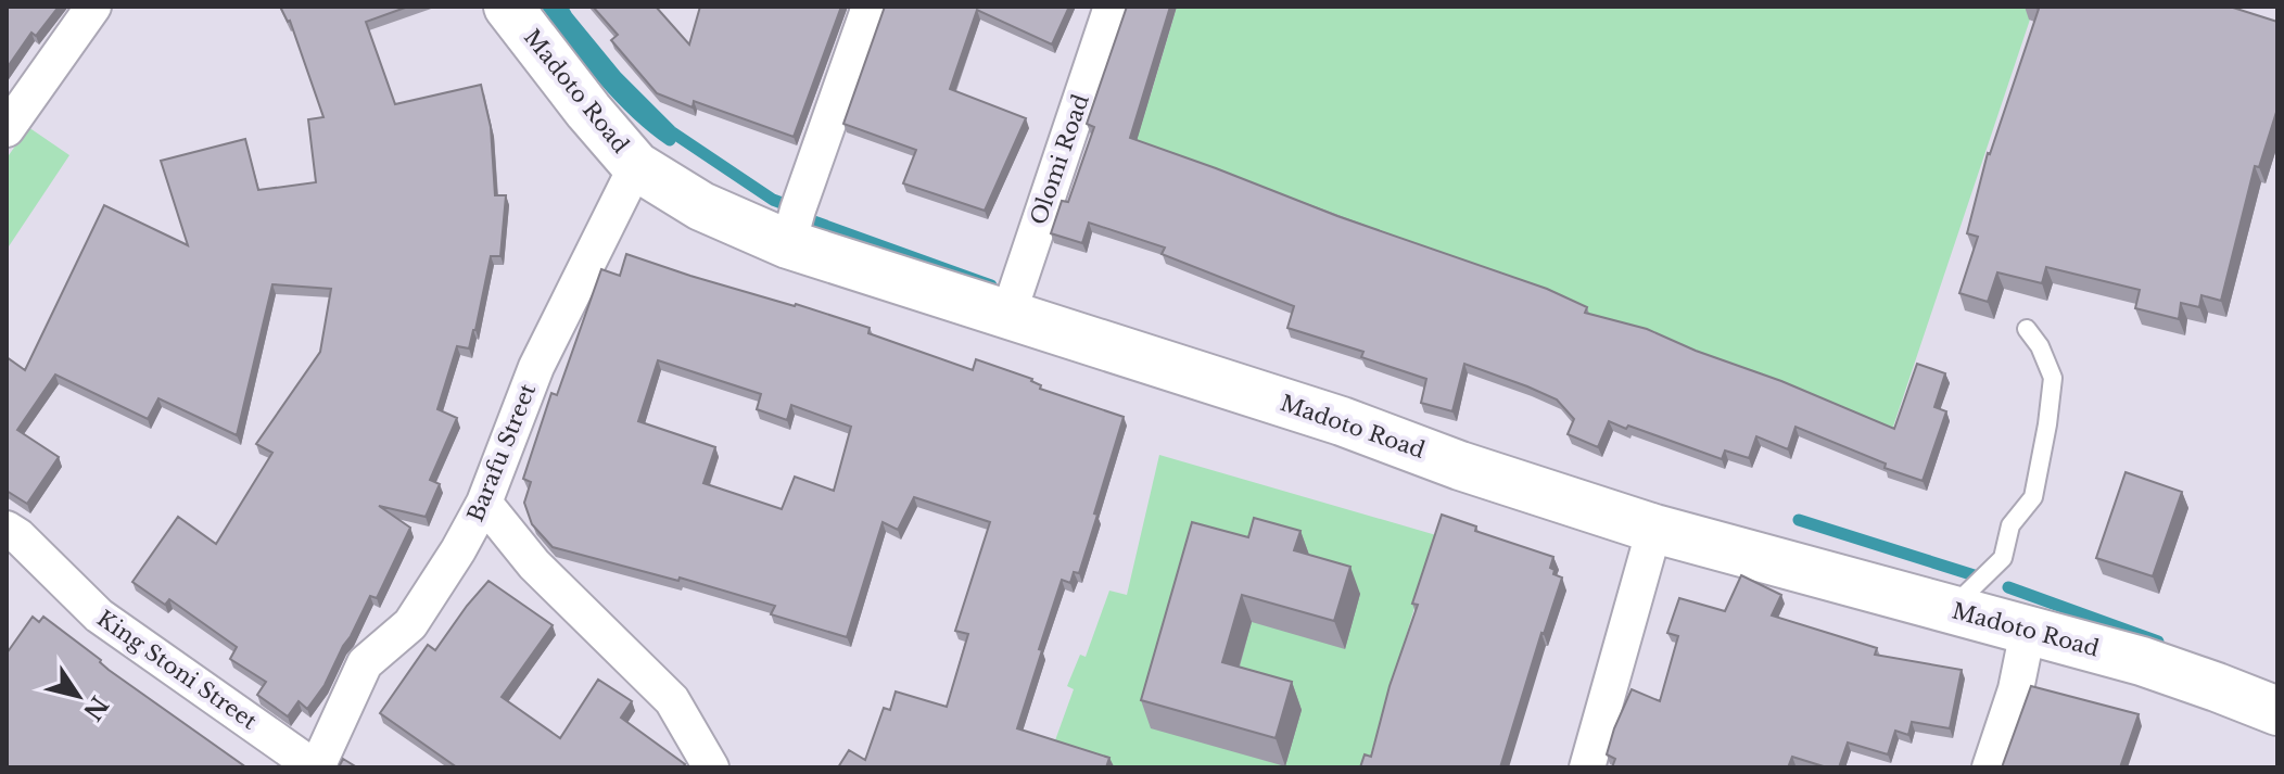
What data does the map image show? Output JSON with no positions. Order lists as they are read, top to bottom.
{
  "streets": {
    "main road": ["Madoto Road"],
    "street": ["Olomi Road", "Barafu Street", "King Stoni Street"]
  },
  "crossings": [
    ["Madoto Road", "Olomi Road"],
    ["Madoto Road", "Barafu Street"],
    ["Barafu Street", "King Stoni Street"]
  ],
  "north": "bottom right"
}
